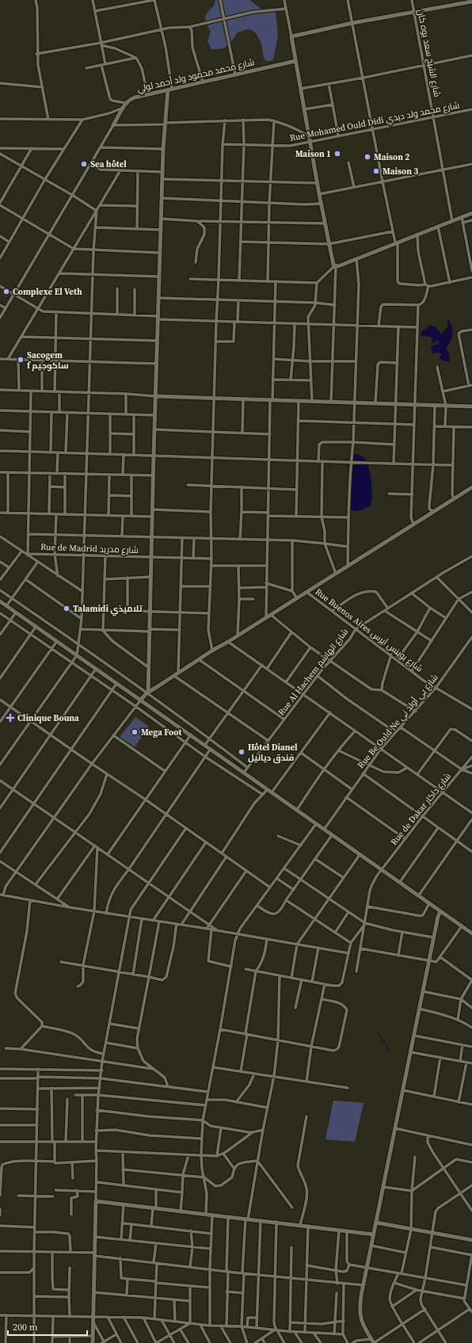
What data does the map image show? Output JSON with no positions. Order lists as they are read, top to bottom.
{
  "streets": {
    "street": [
      "شارع الشيخ سعد بوه كان",
      "شارع محمد محمود ولد أحمد لولي",
      "Rue Mohamed Ould Didi شارع محمد ولد ديدي",
      "Rue de Madrid شارع مدريد",
      "Rue Buenos Aires شارع بوينس آيرس",
      "Rue Al Hachem شارع الهاشم",
      "Rue Be Ould Ne شارع بي أولد ني",
      "Rue de Dakar شارع داكار"
    ]
  },
  "crossings": [
    ["شارع الشيخ سعد بوه كان", "Rue Mohamed Ould Didi شارع محمد ولد ديدي"],
    ["Rue Buenos Aires شارع بوينس آيرس", "Rue Al Hachem شارع الهاشم"],
    ["Rue Buenos Aires شارع بوينس آيرس", "Rue Be Ould Ne شارع بي أولد ني"]
  ],
  "places": {
    "other": [
      "Maison 1",
      "Maison 2",
      "Sea hôtel",
      "Maison 3",
      "Complexe El Veth",
      "Sacogem f ساكوجيم",
      "Talamidi تلاميذي",
      "Mega Foot",
      "Hôtel Dianel فندق ديانيل"
    ],
    "health": ["Clinique Bouna"]
  },
  "scale_bar": "200 m"
}
